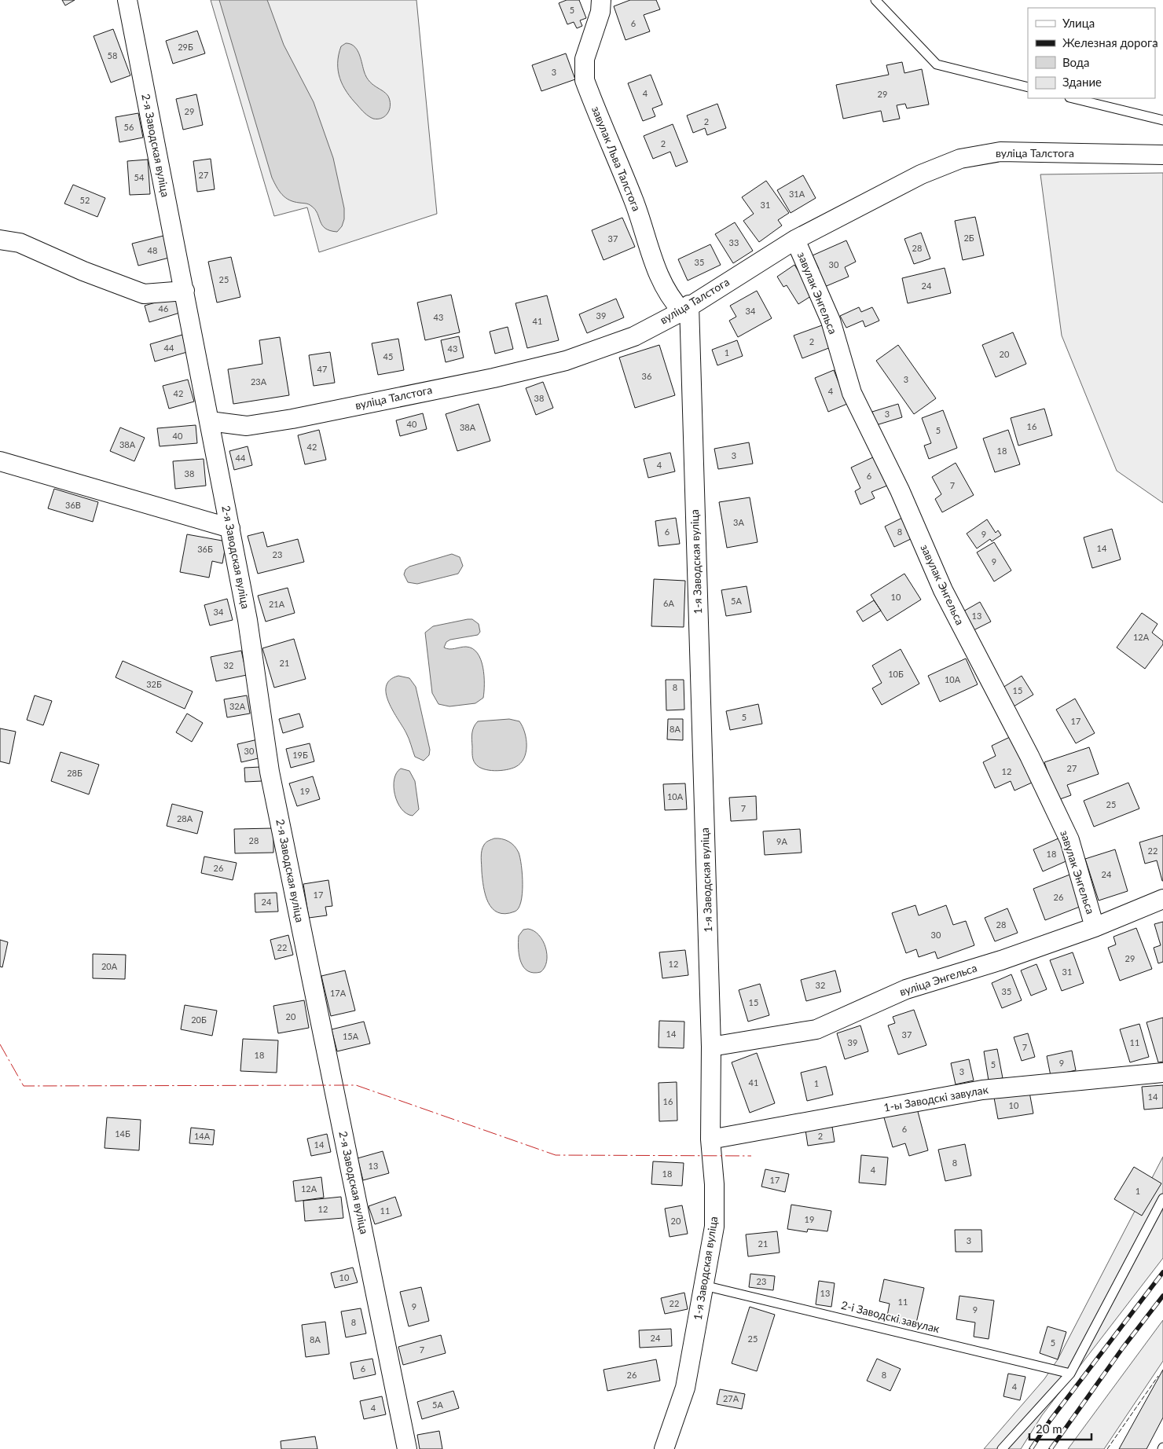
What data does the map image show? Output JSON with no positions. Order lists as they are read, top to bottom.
{
  "streets": {
    "street": [
      "2-я Заводская вуліца",
      "вуліца Талстога",
      "завулак Льва Талстога",
      "завулак Энгельса",
      "1-я Заводская вуліца",
      "вуліца Энгельса",
      "1-ы Заводскі завулак"
    ],
    "lane": ["2-і Заводскі завулак"]
  },
  "crossings": [
    ["2-я Заводская вуліца", "вуліца Талстога"],
    ["вуліца Талстога", "завулак Льва Талстога"],
    ["вуліца Талстога", "завулак Энгельса"],
    ["вуліца Талстога", "1-я Заводская вуліца"],
    ["завулак Льва Талстога", "1-я Заводская вуліца"],
    ["завулак Энгельса", "вуліца Энгельса"],
    ["1-я Заводская вуліца", "вуліца Энгельса"],
    ["1-я Заводская вуліца", "1-ы Заводскі завулак"],
    ["1-я Заводская вуліца", "2-і Заводскі завулак"]
  ],
  "house_numbers": [
    "5",
    "6",
    "29Б",
    "58",
    "3",
    "4",
    "29",
    "29",
    "2",
    "56",
    "2",
    "27",
    "54",
    "31А",
    "52",
    "31",
    "2Б",
    "37",
    "33",
    "28",
    "48",
    "35",
    "30",
    "25",
    "24",
    "46",
    "34",
    "39",
    "43",
    "41",
    "2",
    "44",
    "43",
    "1",
    "20",
    "45",
    "47",
    "36",
    "3",
    "23А",
    "4",
    "42",
    "38",
    "3",
    "40",
    "16",
    "38А",
    "5",
    "40",
    "38А",
    "42",
    "18",
    "3",
    "44",
    "4",
    "38",
    "6",
    "7",
    "36В",
    "3А",
    "6",
    "8",
    "9",
    "14",
    "36Б",
    "23",
    "9",
    "10",
    "5А",
    "6А",
    "21А",
    "34",
    "13",
    "12А",
    "21",
    "32",
    "10Б",
    "10А",
    "32Б",
    "8",
    "15",
    "32А",
    "5",
    "17",
    "8А",
    "30",
    "19Б",
    "27",
    "12",
    "28Б",
    "19",
    "10А",
    "25",
    "7",
    "28А",
    "28",
    "9А",
    "22",
    "18",
    "26",
    "24",
    "17",
    "26",
    "24",
    "28",
    "30",
    "22",
    "29",
    "12",
    "20А",
    "31",
    "32",
    "35",
    "17А",
    "15",
    "20",
    "20Б",
    "14",
    "37",
    "15А",
    "39",
    "11",
    "7",
    "18",
    "9",
    "5",
    "3",
    "41",
    "1",
    "14",
    "16",
    "10",
    "6",
    "14Б",
    "14А",
    "2",
    "14",
    "8",
    "13",
    "4",
    "18",
    "17",
    "12А",
    "1",
    "12",
    "11",
    "19",
    "20",
    "3",
    "21",
    "10",
    "23",
    "13",
    "11",
    "22",
    "9",
    "9",
    "8",
    "24",
    "25",
    "8А",
    "5",
    "7",
    "6",
    "26",
    "8",
    "4",
    "27А",
    "5А",
    "4"
  ],
  "legend": [
    "Улица",
    "Железная дорога",
    "Вода",
    "Здание"
  ],
  "scale_bar": "20 m"
}
